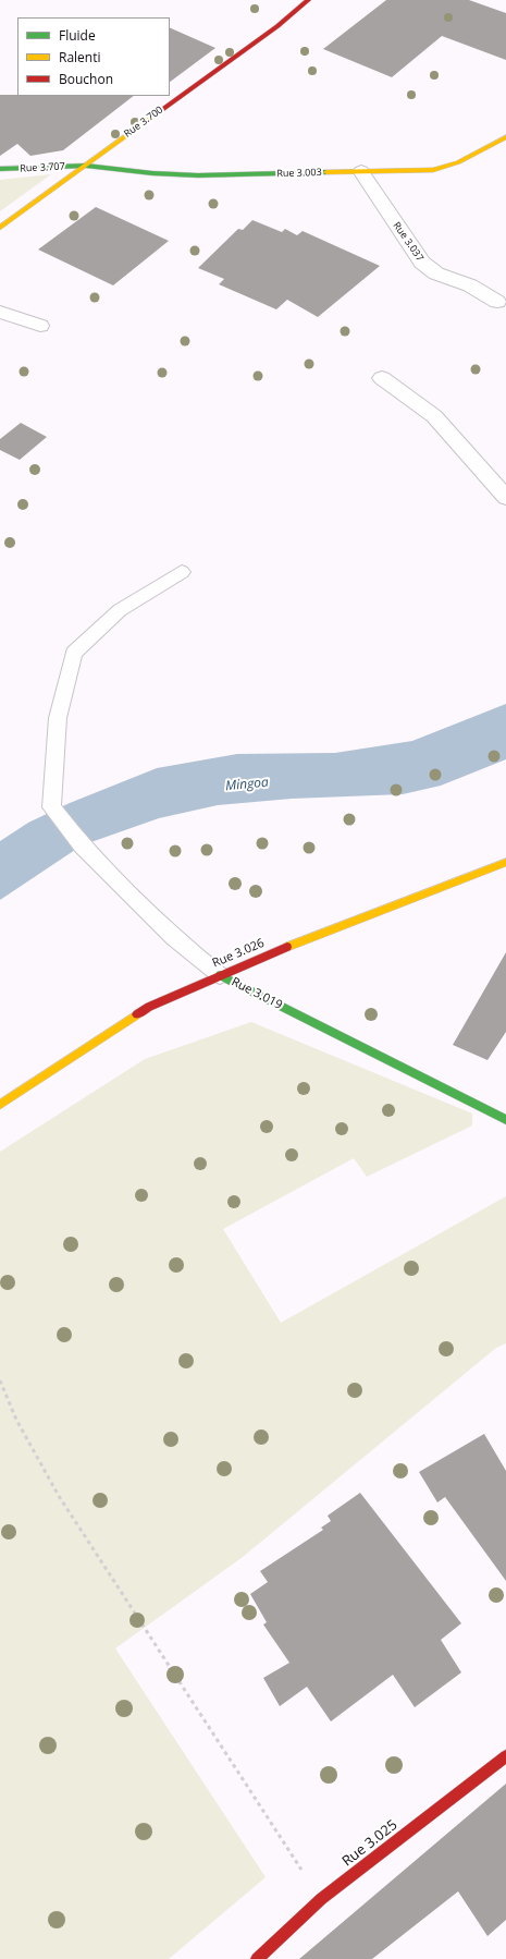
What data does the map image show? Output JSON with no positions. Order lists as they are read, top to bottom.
{
  "streets": {
    "street": [
      "Rue 3.700",
      "Rue 3.707",
      "Rue 3.003",
      "Rue 3.037",
      "Rue 3.026",
      "Rue 3.019",
      "Rue 3.025"
    ]
  },
  "crossings": [
    ["Rue 3.700", "Rue 3.707"],
    ["Rue 3.700", "Rue 3.003"],
    ["Rue 3.707", "Rue 3.003"],
    ["Rue 3.003", "Rue 3.037"],
    ["Rue 3.026", "Rue 3.019"]
  ],
  "water": ["Mingoa"],
  "legend": ["Fluide", "Ralenti", "Bouchon"]
}
